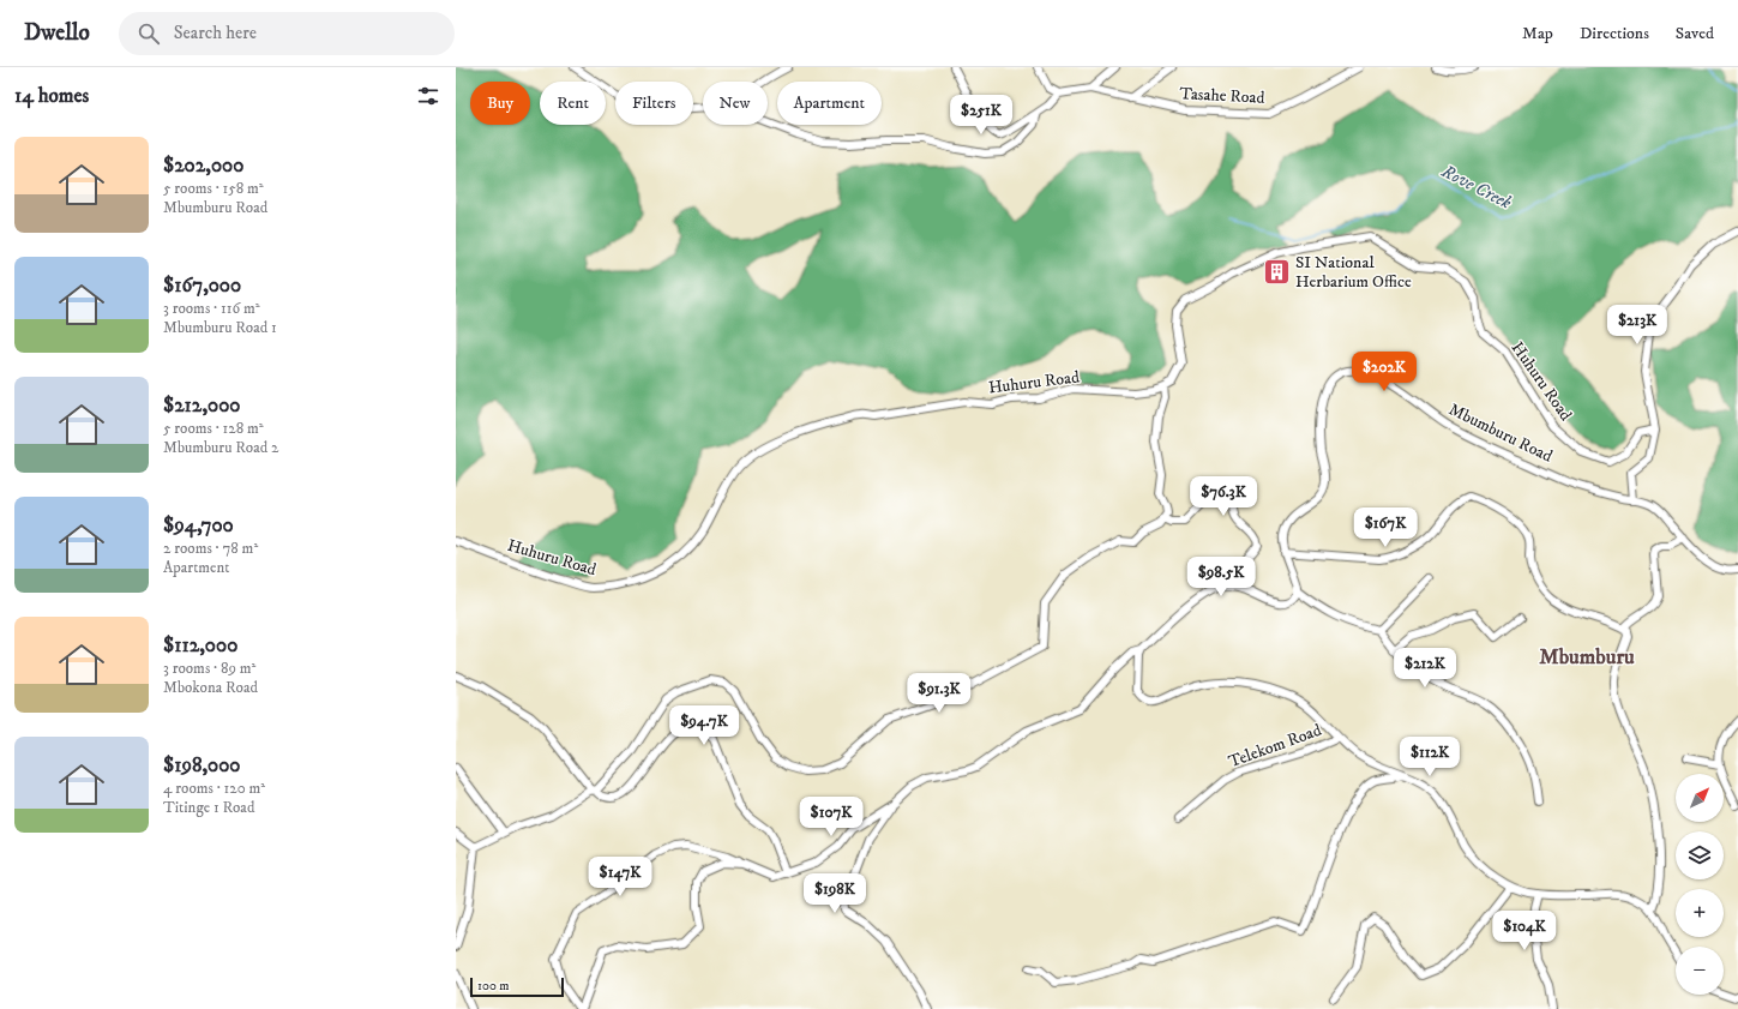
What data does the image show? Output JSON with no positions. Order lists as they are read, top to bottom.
{
  "streets": {
    "street": [
      "Tasahe Road",
      "Huhuru Road",
      "Mbumburu Road",
      "Telekom Road"
    ]
  },
  "districts": ["Mbumburu"],
  "water": ["Rove Creek"],
  "places": {
    "building": ["SI National Herbarium Office"]
  },
  "scale_bar": "100 m",
  "north": "top right",
  "page": {
    "header": "Dwello",
    "search": "Search here",
    "nav": ["Map", "Directions", "Saved"],
    "heading": "14 homes",
    "chip": [
      "Buy",
      "Rent",
      "Filters",
      "New",
      "Apartment"
    ],
    "price": [
      "$251K",
      "$213K",
      "$202K",
      "$76.3K",
      "$167K",
      "$98.5K",
      "$212K",
      "$91.3K",
      "$94.7K",
      "$112K",
      "$107K",
      "$147K",
      "$198K",
      "$104K"
    ],
    "list": [
      {
        "name": "$202,000",
        "note": "5 rooms · 158 m² · Mbumburu Road"
      },
      {
        "name": "$167,000",
        "note": "3 rooms · 116 m² · Mbumburu Road 1"
      },
      {
        "name": "$212,000",
        "note": "5 rooms · 128 m² · Mbumburu Road 2"
      },
      {
        "name": "$94,700",
        "note": "2 rooms · 78 m² · Apartment"
      },
      {
        "name": "$112,000",
        "note": "3 rooms · 89 m² · Mbokona Road"
      },
      {
        "name": "$198,000",
        "note": "4 rooms · 120 m² · Titinge 1 Road"
      }
    ],
    "map_buttons": ["+", "−"],
    "scale": "100 m"
  }
}
